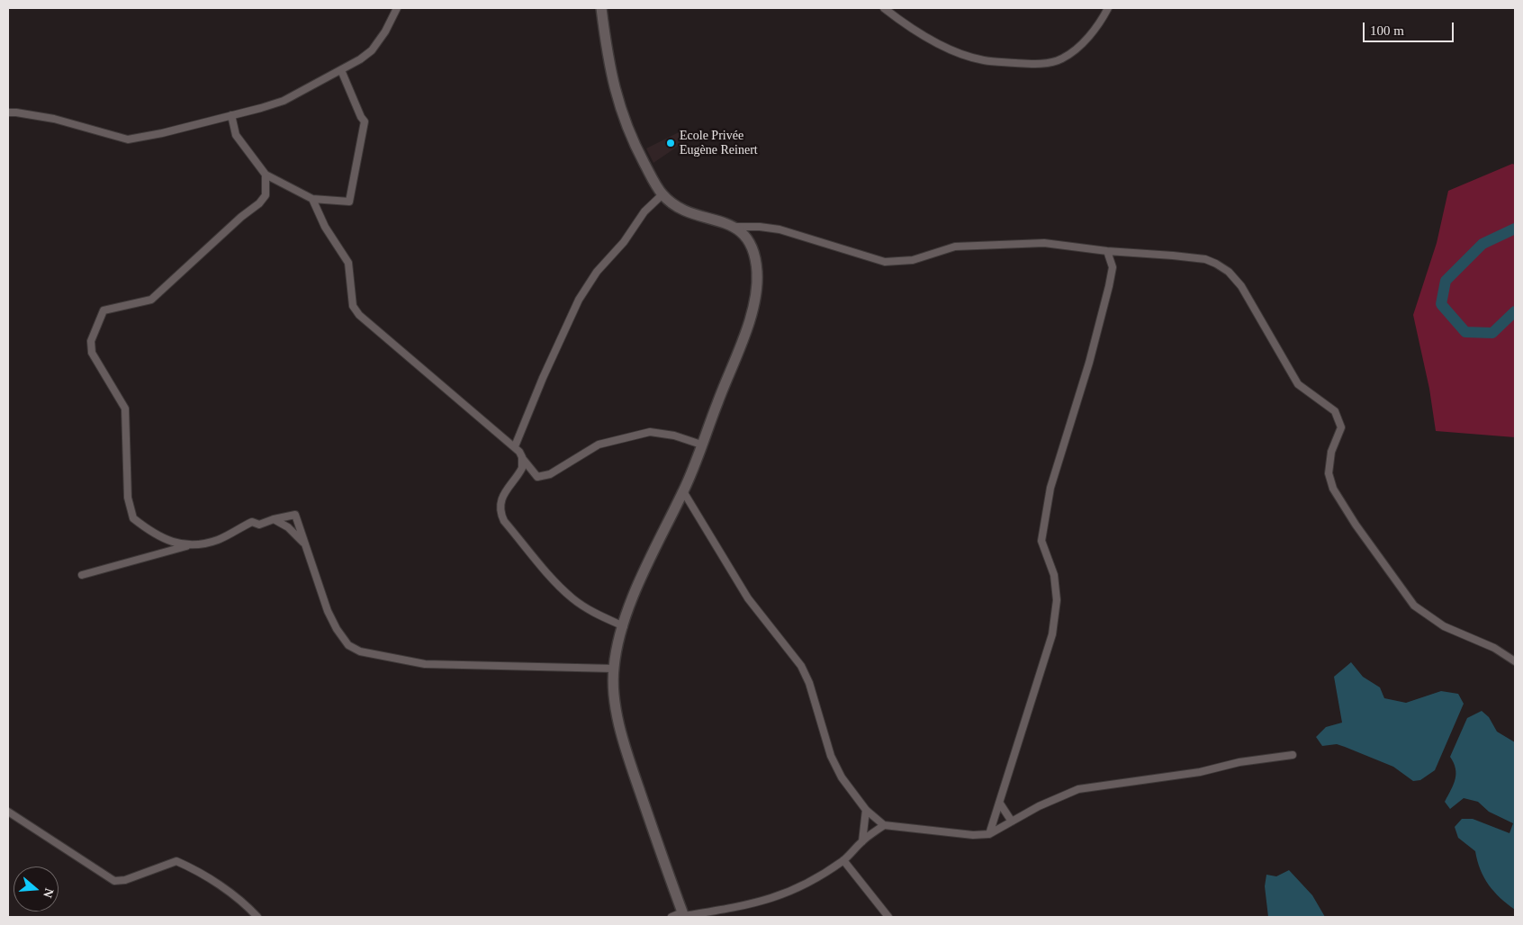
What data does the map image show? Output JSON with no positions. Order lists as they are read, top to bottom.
{
  "places": ["Ecole Privée Eugène Reinert"],
  "scale_bar": "100 m",
  "north": "right"
}
